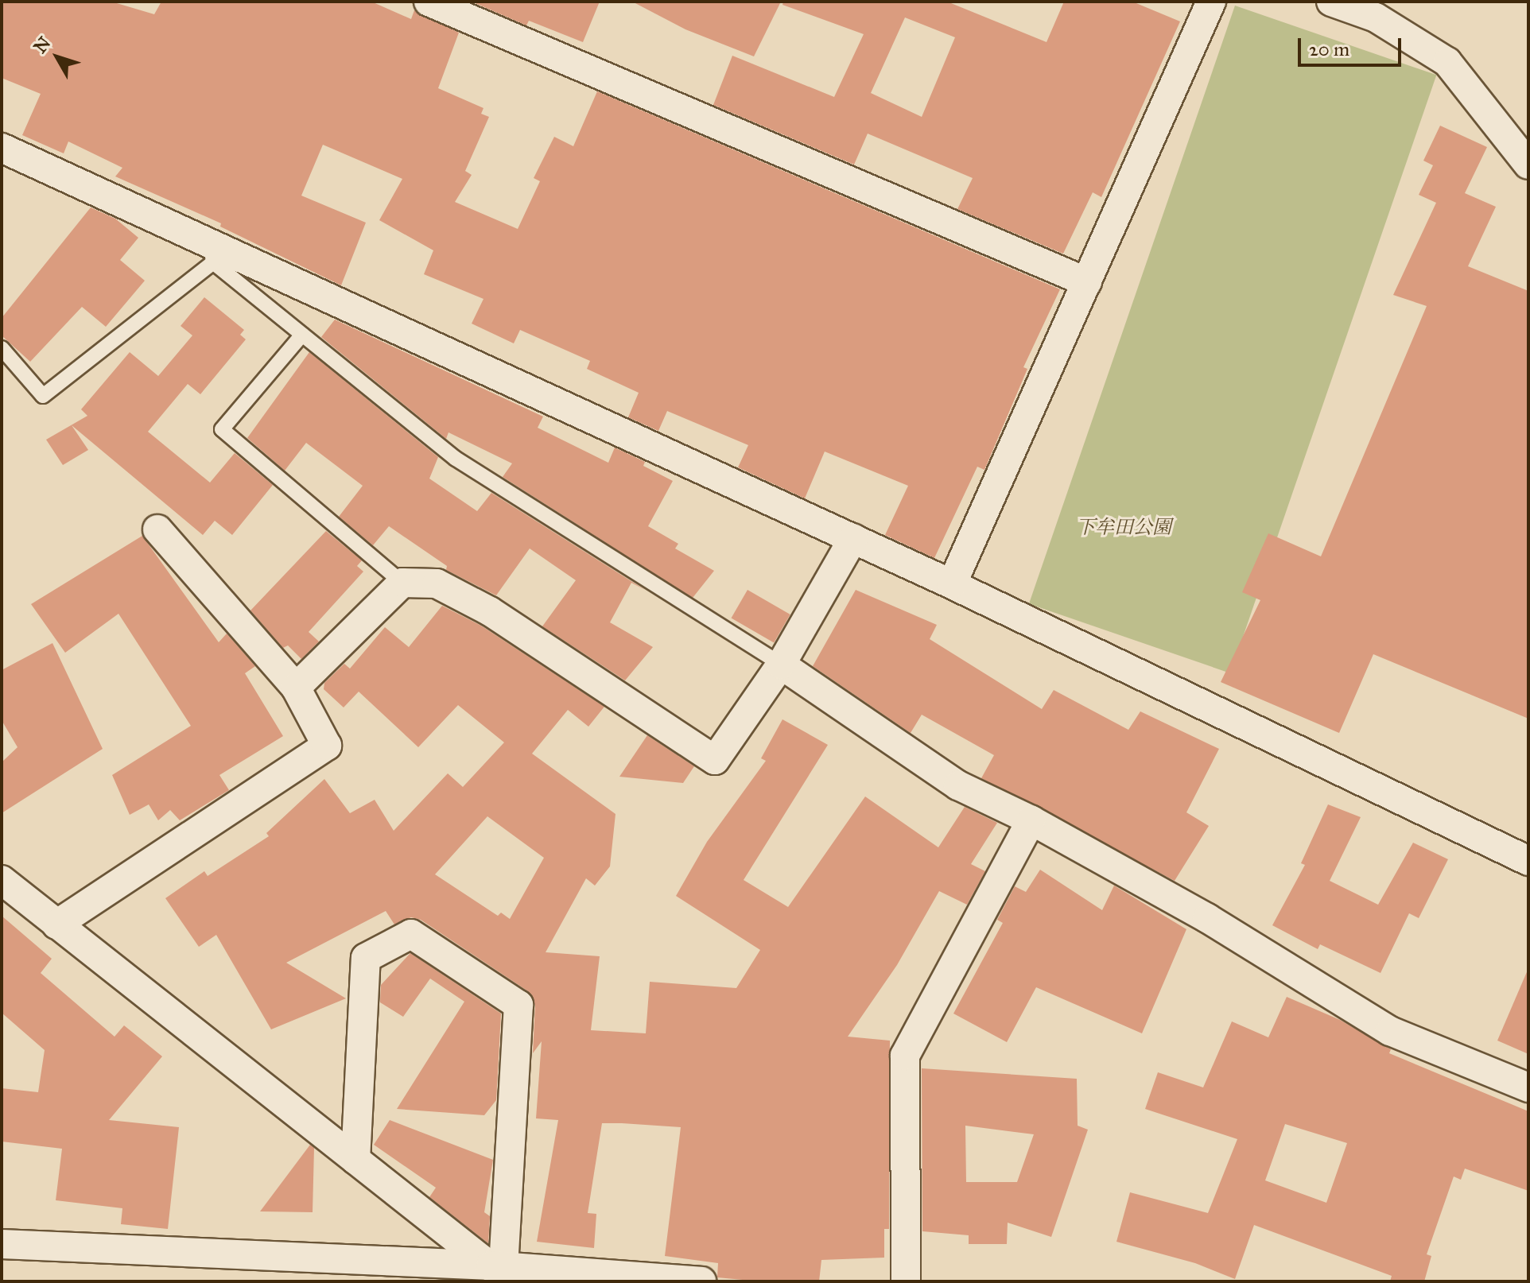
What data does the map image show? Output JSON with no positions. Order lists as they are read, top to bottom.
{
  "parks": ["下牟田公園"],
  "scale_bar": "20 m",
  "north": "top left"
}
